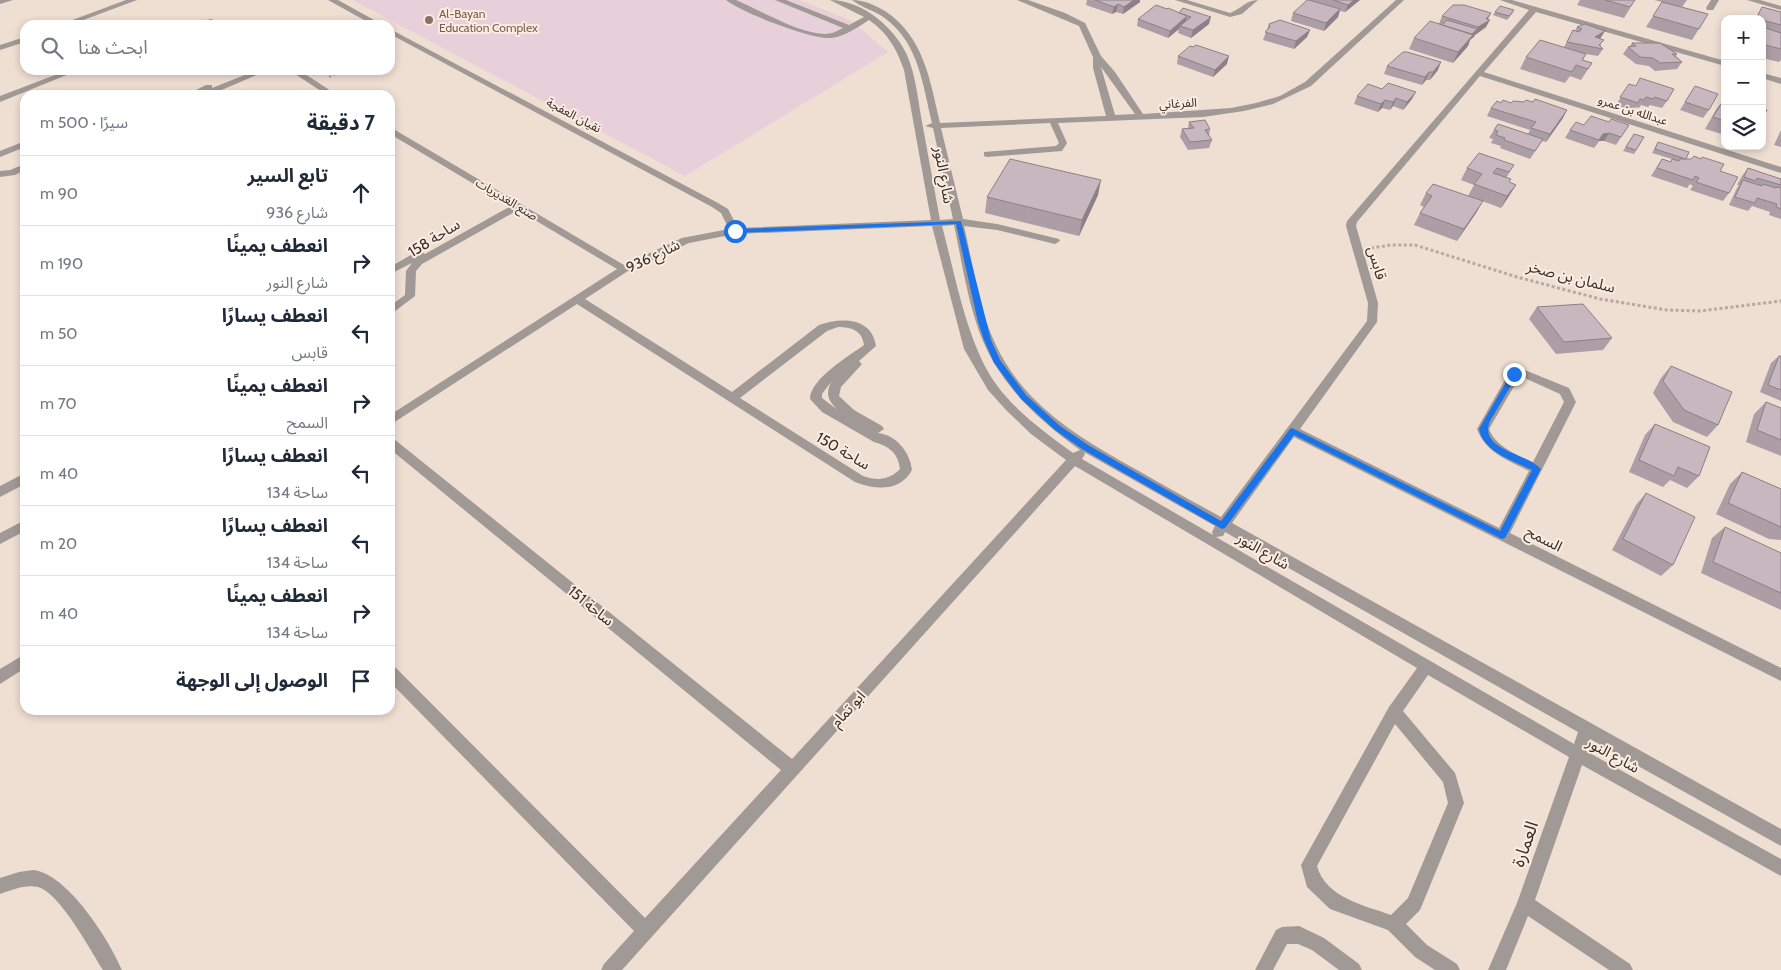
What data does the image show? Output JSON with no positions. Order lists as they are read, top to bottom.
{
  "streets": {
    "street": [
      "الفرغاني",
      "عبدالله بن عمرو",
      "نقيان العفجة",
      "شارع النور",
      "صنع الغديريات",
      "ساحة 158",
      "شارع 936",
      "قابس",
      "ساحة 150",
      "السمح",
      "ساحة 151",
      "ابو تمام",
      "العمارة"
    ],
    "path": ["سلمان بن صخر"]
  },
  "crossings": [
    ["الفرغاني", "شارع النور"],
    ["عبدالله بن عمرو", "قابس"],
    ["نقيان العفجة", "شارع 936"],
    ["شارع النور", "شارع 936"],
    ["شارع النور", "قابس"],
    ["شارع النور", "ابو تمام"],
    ["شارع النور", "العمارة"],
    ["صنع الغديريات", "ساحة 158"],
    ["صنع الغديريات", "شارع 936"],
    ["شارع 936", "ساحة 150"],
    ["قابس", "سلمان بن صخر"],
    ["قابس", "السمح"],
    ["ساحة 151", "ابو تمام"]
  ],
  "places": ["Al-Bayan Education Complex"],
  "page": {
    "map_buttons": ["+", "−"],
    "search": "ابحث هنا",
    "heading": ["7 دقيقة", "سيرًا · 500 m"],
    "list": [
      ["تابع السير", "شارع 936", "90 m"],
      ["انعطف يمينًا", "شارع النور", "190 m"],
      ["انعطف يسارًا", "قابس", "50 m"],
      ["انعطف يمينًا", "السمح", "70 m"],
      ["انعطف يسارًا", "ساحة 134", "40 m"],
      ["انعطف يسارًا", "ساحة 134", "20 m"],
      ["انعطف يمينًا", "ساحة 134", "40 m"],
      "الوصول إلى الوجهة"
    ]
  }
}
